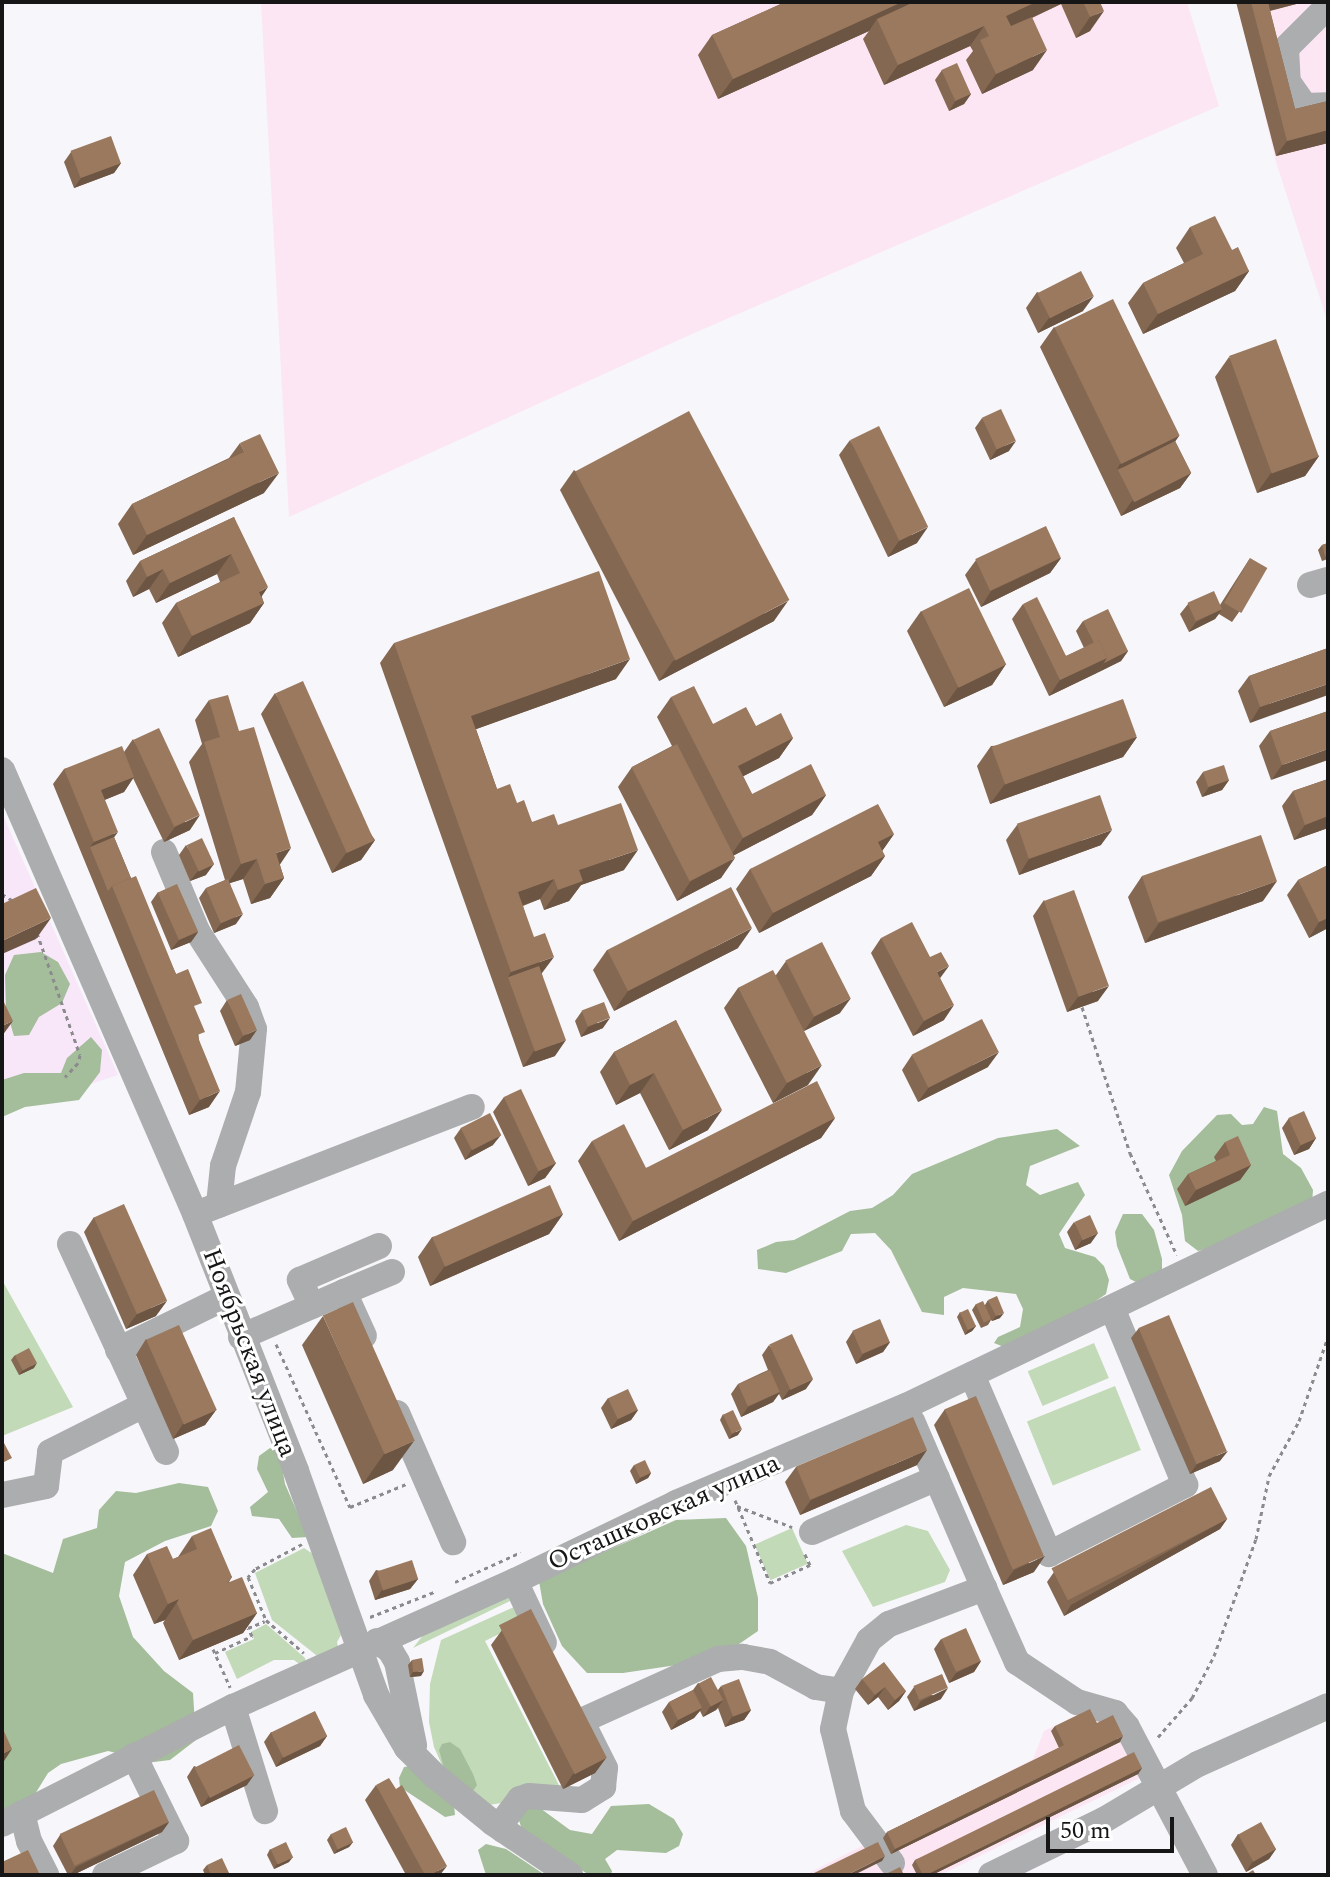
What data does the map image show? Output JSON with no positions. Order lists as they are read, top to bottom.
{
  "streets": {
    "street": ["Ноябрьская улица", "Осташковская улица"]
  },
  "crossings": [
    ["Ноябрьская улица", "Осташковская улица"]
  ],
  "scale_bar": "50 m"
}
